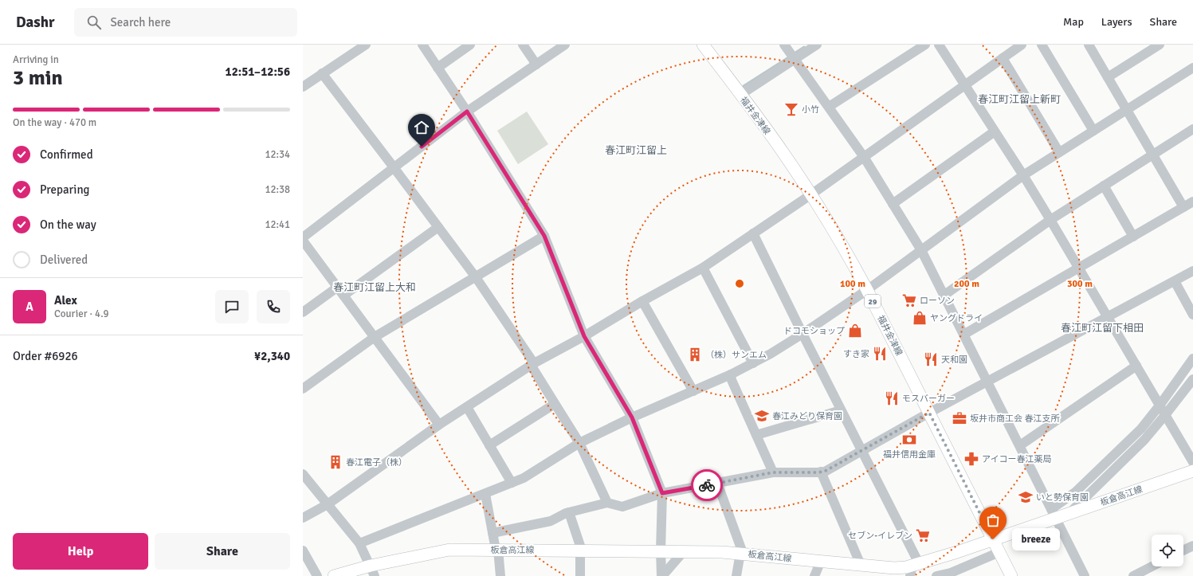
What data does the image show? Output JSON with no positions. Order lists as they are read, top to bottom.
{
  "streets": {
    "main road": ["福井金津線", "29", "板倉高江線"]
  },
  "crossings": [
    ["福井金津線", "板倉高江線"]
  ],
  "districts": [
    "春江町江留上新町",
    "春江町江留上",
    "春江町江留上大和",
    "春江町江留下相田"
  ],
  "places": {
    "bar": ["小竹"],
    "supermarket": ["ローソン", "セブン-イレブン"],
    "shop": ["ヤングドライ", "ドコモショップ"],
    "restaurant": ["すき家", "天和園", "モスバーガー"],
    "building": ["（株）サンエム", "春江電子（株）"],
    "school or university": ["春江みどり保育園", "いと勢保育園"],
    "office": ["坂井市商工会 春江支所"],
    "bank": ["福井信用金庫"],
    "pharmacy": ["アイコー春江薬局"],
    "other": ["breeze"]
  },
  "page": {
    "header": "Dashr",
    "search": "Search here",
    "nav": ["Map", "Layers", "Share"],
    "heading": ["3 min", "Arriving in", "12:51–12:56"],
    "panel": [
      "Alex",
      "Courier · 4.9",
      "Order #6926",
      "¥2,340"
    ],
    "bar": "On the way · 470 m",
    "list": [
      ["Confirmed", "12:34"],
      ["Preparing", "12:38"],
      ["On the way", "12:41"],
      "Delivered"
    ],
    "round": "A",
    "buttons": ["Help", "Share"],
    "bubble": "breeze"
  },
  "rings": ["100 m", "200 m", "300 m"]
}
